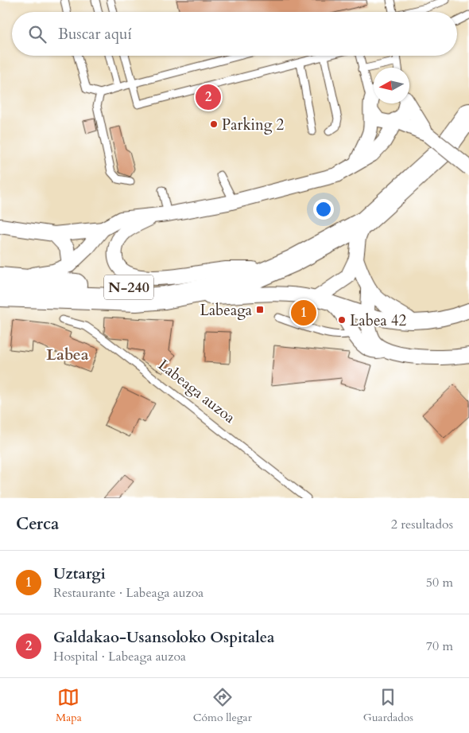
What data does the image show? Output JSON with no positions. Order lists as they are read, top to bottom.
{
  "streets": {
    "highway": ["N-240"],
    "lane": ["Labeaga auzoa"]
  },
  "districts": ["Labea"],
  "places": {
    "other": ["Parking 2", "Labea 42"],
    "transit": ["Labeaga"]
  },
  "north": "left",
  "page": {
    "search": "Buscar aquí",
    "pins": ["2", "1"],
    "heading": ["Cerca", "2 resultados"],
    "list": [
      {
        "mark": "1",
        "name": "Uztargi",
        "note": "Restaurante · Labeaga auzoa",
        "value": "50 m"
      },
      {
        "mark": "2",
        "name": "Galdakao-Usansoloko Ospitalea",
        "note": "Hospital · Labeaga auzoa",
        "value": "70 m"
      }
    ],
    "nav": ["Mapa", "Cómo llegar", "Guardados"]
  }
}
